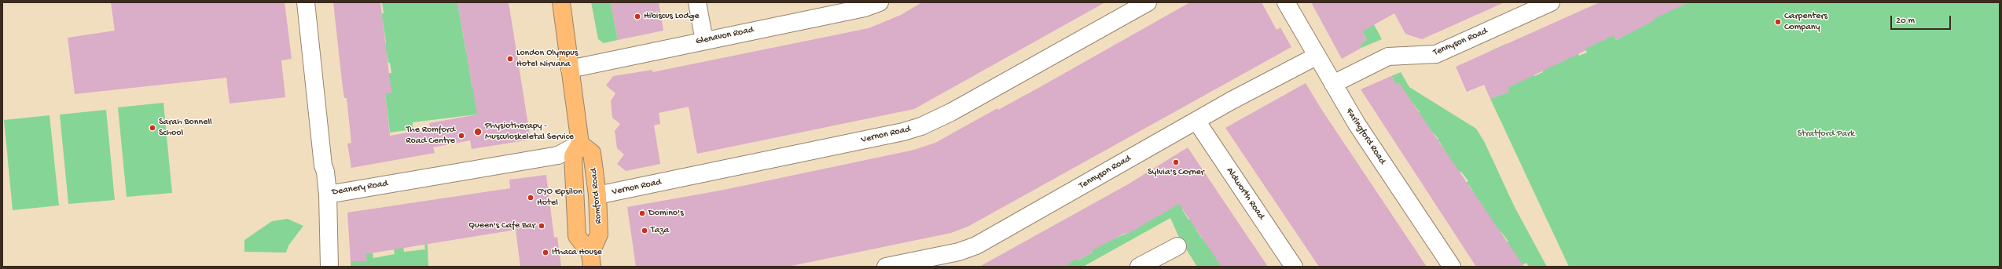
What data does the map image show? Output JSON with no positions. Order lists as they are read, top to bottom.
{
  "streets": {
    "main road": ["Romford Road"],
    "street": [
      "Glenavon Road",
      "Tennyson Road",
      "Vernon Road",
      "Faringford Road",
      "Deanery Road",
      "Aldworth Road"
    ]
  },
  "crossings": [
    ["Tennyson Road", "Faringford Road"],
    ["Tennyson Road", "Aldworth Road"],
    ["Vernon Road", "Romford Road"],
    ["Deanery Road", "Romford Road"]
  ],
  "parks": ["Stratford Park"],
  "places": [
    "Hibiscus Lodge",
    "Carpenters Company",
    "London Olympus Hotel Nirvana",
    "Sarah Bonnell School",
    "Physiotherapy - Musculoskeletal Service",
    "The Romford Road Centre",
    "Sylvia's Corner",
    "OYO Epsilon Hotel",
    "Domino's",
    "Queen's Cafe Bar",
    "Taza",
    "Ithaca House"
  ],
  "scale_bar": "20 m"
}
